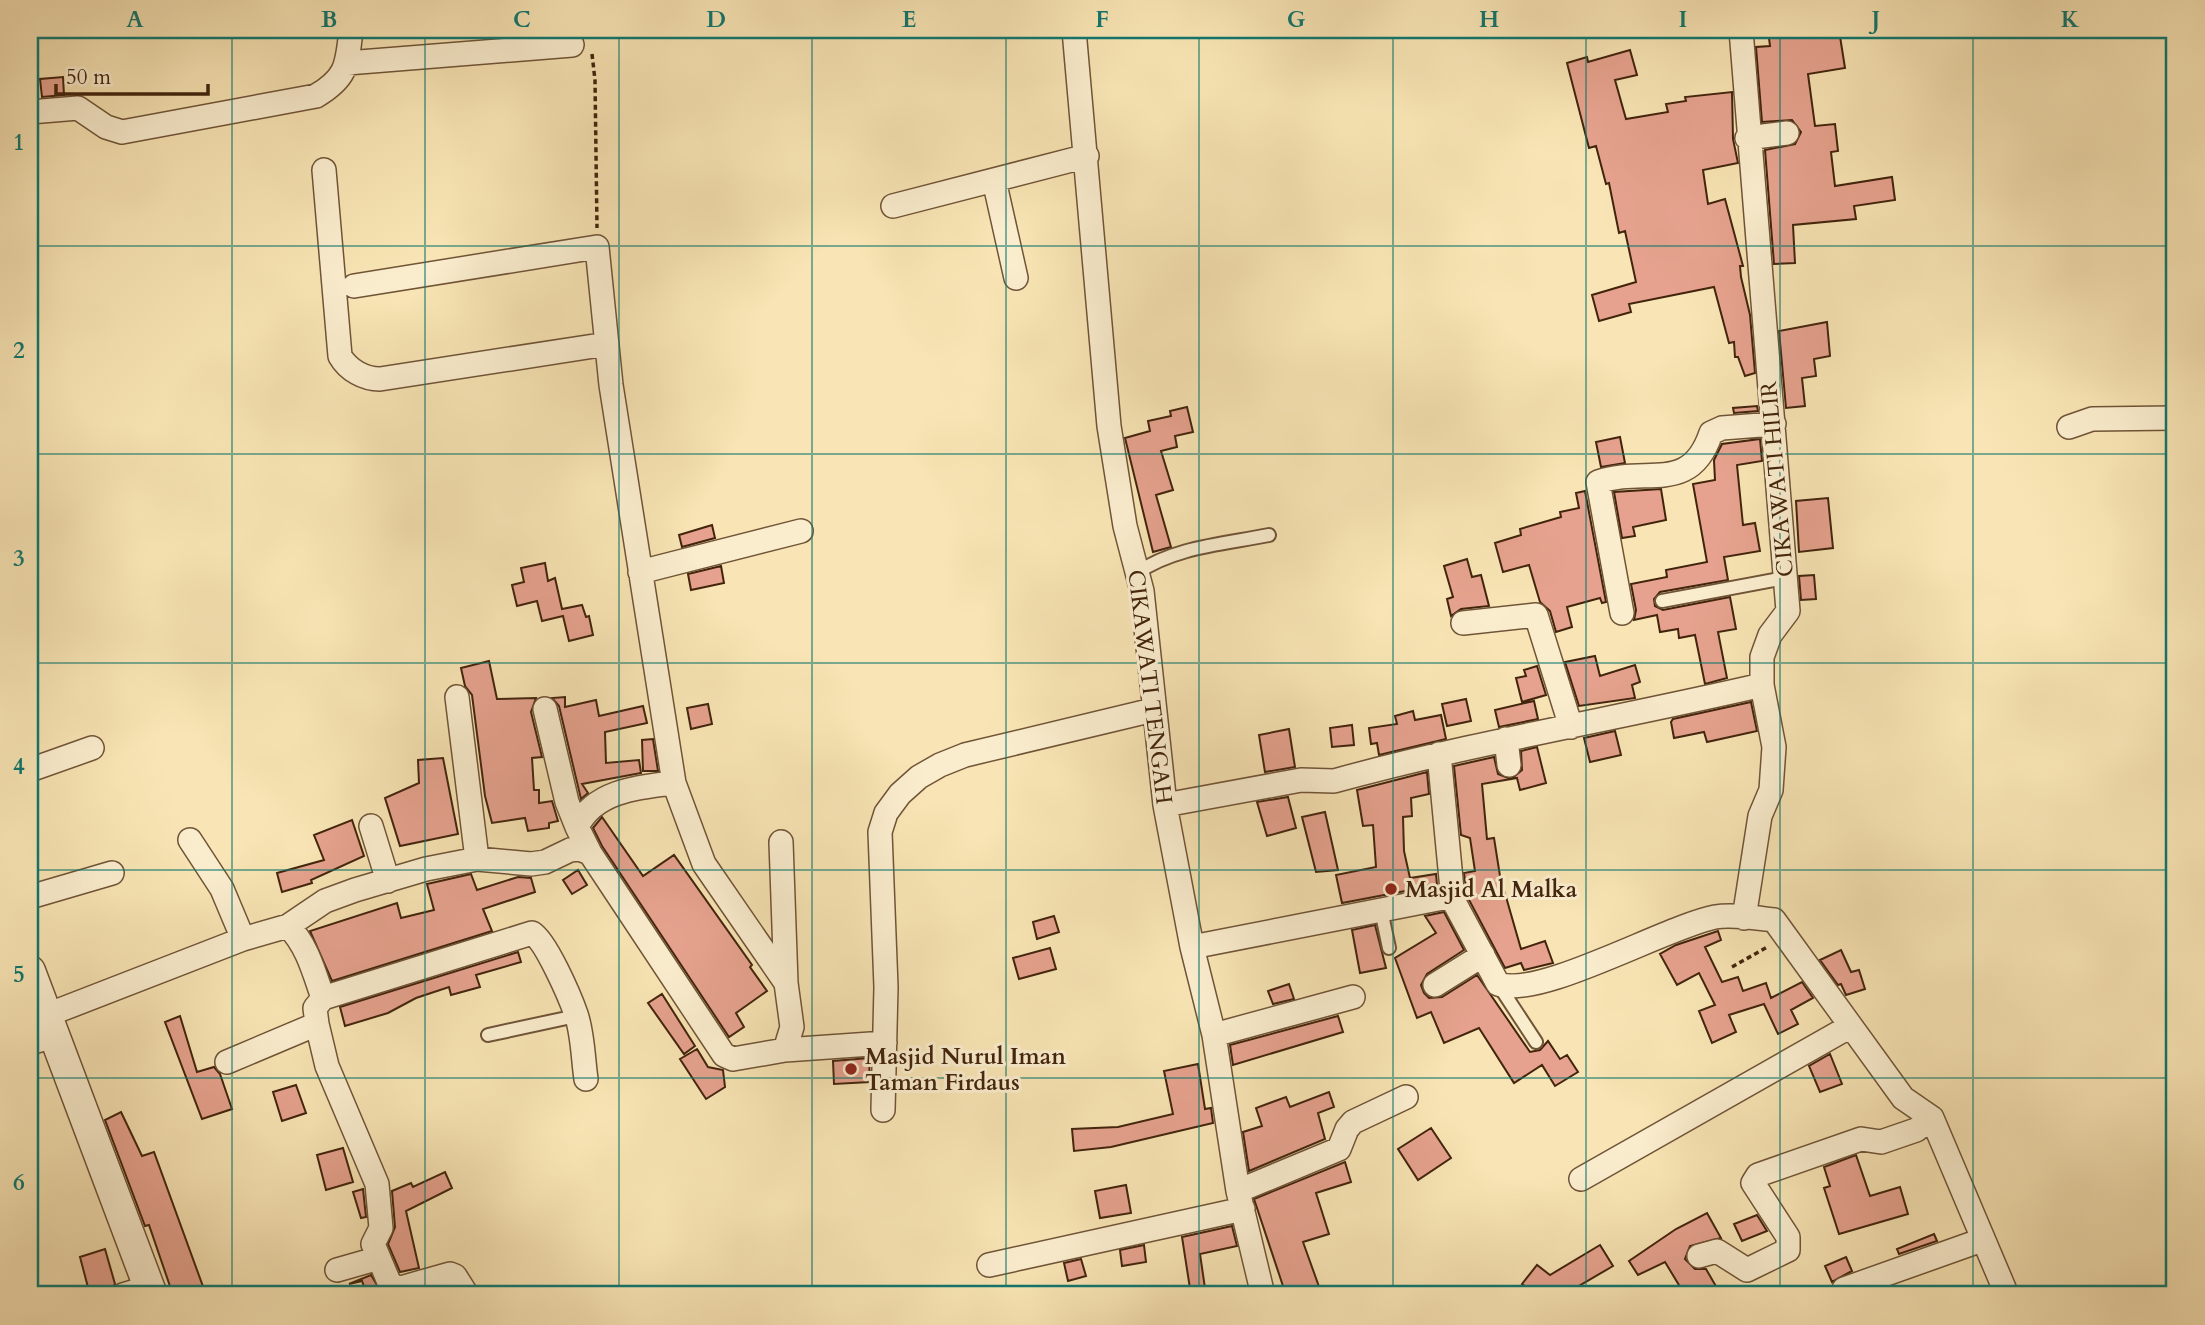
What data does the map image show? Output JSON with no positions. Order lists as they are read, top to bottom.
{
  "streets": {
    "street": ["CIKAWATI HILIR", "CIKAWATI TENGAH"]
  },
  "places": ["Masjid Al Malka", "Masjid Nurul Iman Taman Firdaus"],
  "scale_bar": "50 m",
  "grid": {
    "columns": [
      "A",
      "B",
      "C",
      "D",
      "E",
      "F",
      "G",
      "H",
      "I",
      "J",
      "K"
    ],
    "rows": [
      "1",
      "2",
      "3",
      "4",
      "5",
      "6"
    ]
  }
}
